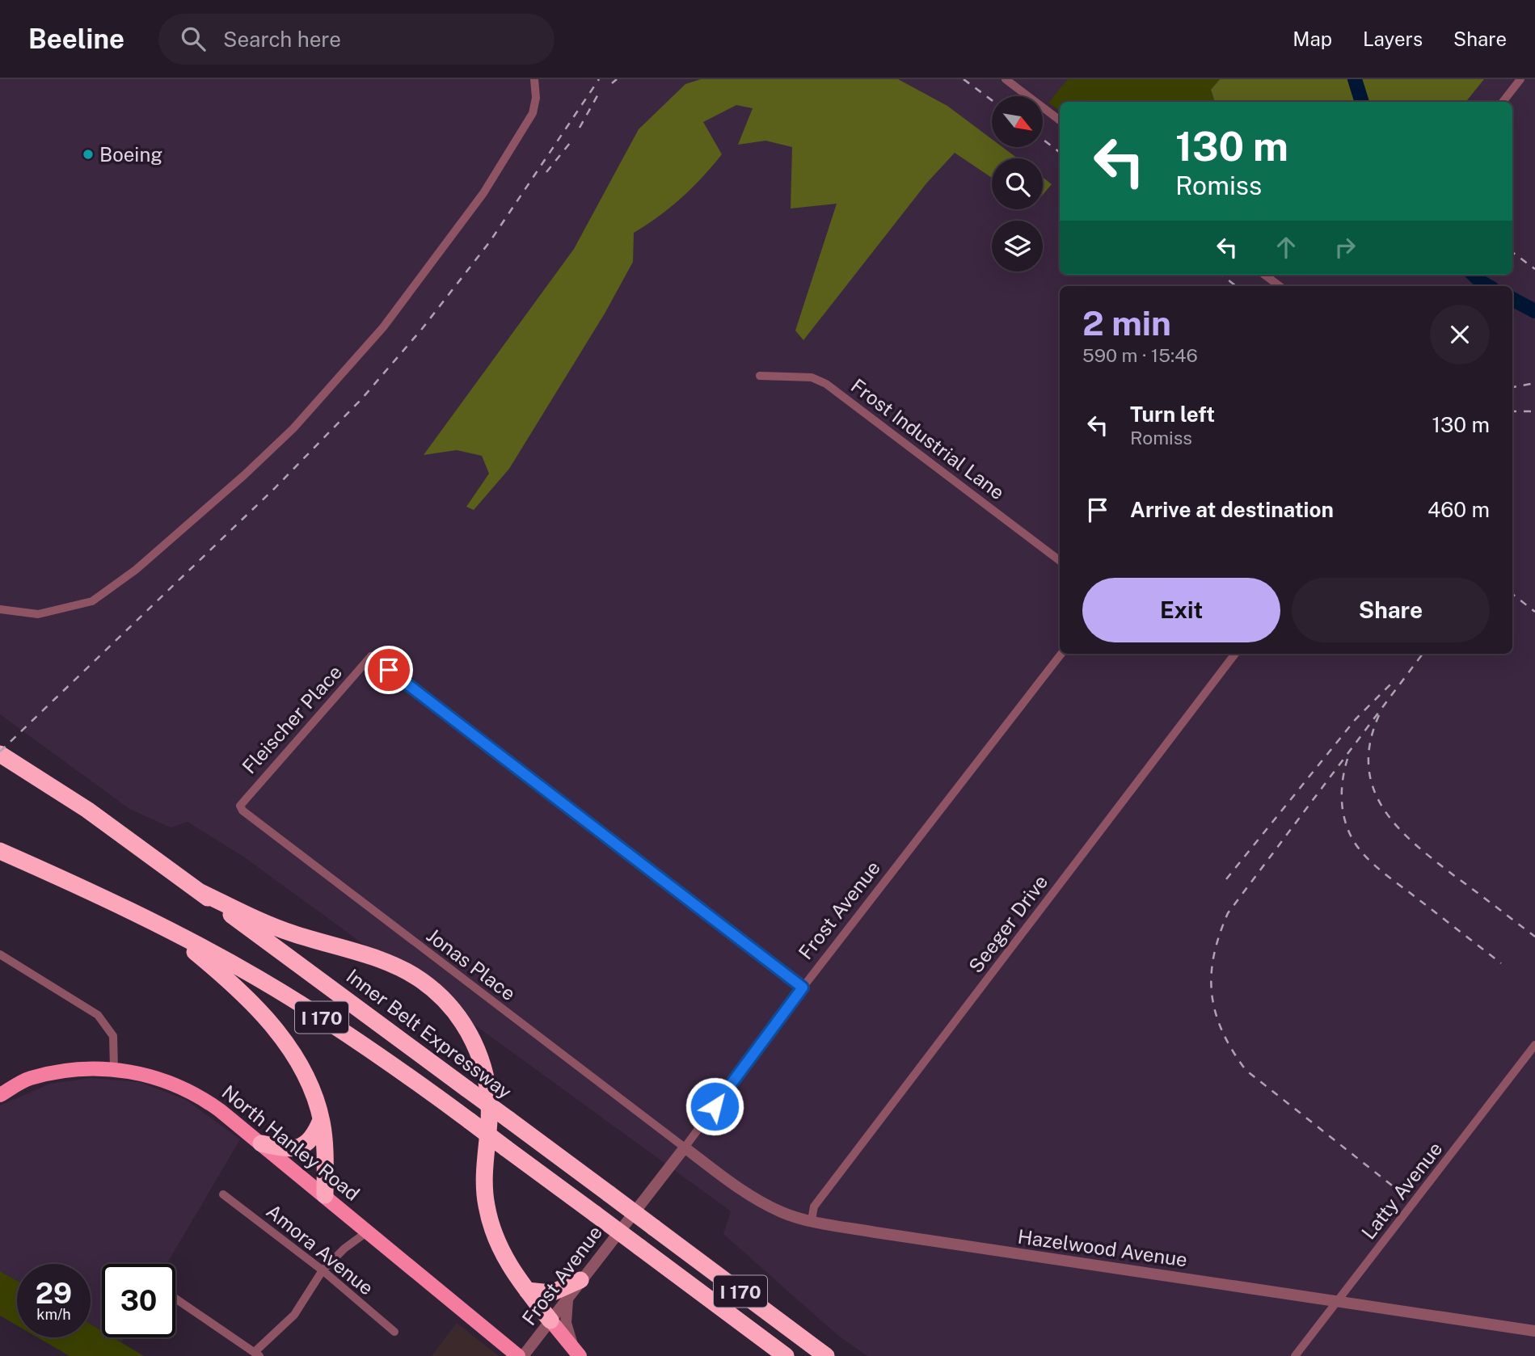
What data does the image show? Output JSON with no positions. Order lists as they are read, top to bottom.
{
  "streets": {
    "highway": ["I 170", "Inner Belt Expressway"],
    "main road": ["North Hanley Road"],
    "street": [
      "Frost Industrial Lane",
      "Fleischer Place",
      "Frost Avenue",
      "Seeger Drive",
      "Jonas Place",
      "Latty Avenue",
      "Hazelwood Avenue",
      "Amora Avenue"
    ]
  },
  "crossings": [
    ["Fleischer Place", "Frost Avenue"],
    ["Fleischer Place", "Jonas Place"],
    ["Frost Avenue", "Jonas Place"],
    ["Frost Avenue", "Hazelwood Avenue"],
    ["Seeger Drive", "Hazelwood Avenue"],
    ["Jonas Place", "Hazelwood Avenue"],
    ["Latty Avenue", "Hazelwood Avenue"]
  ],
  "places": ["Boeing"],
  "north": "bottom right",
  "page": {
    "header": "Beeline",
    "search": "Search here",
    "nav": ["Map", "Layers", "Share"],
    "turn": ["130 m", "Romiss"],
    "heading": ["2 min", "590 m · 15:46"],
    "list": [
      {
        "name": "Turn left",
        "note": "Romiss",
        "value": "130 m"
      },
      {
        "name": "Arrive at destination",
        "value": "460 m"
      }
    ],
    "buttons": ["Exit", "Share"],
    "speed": "29 km/h",
    "limit": "30"
  }
}
